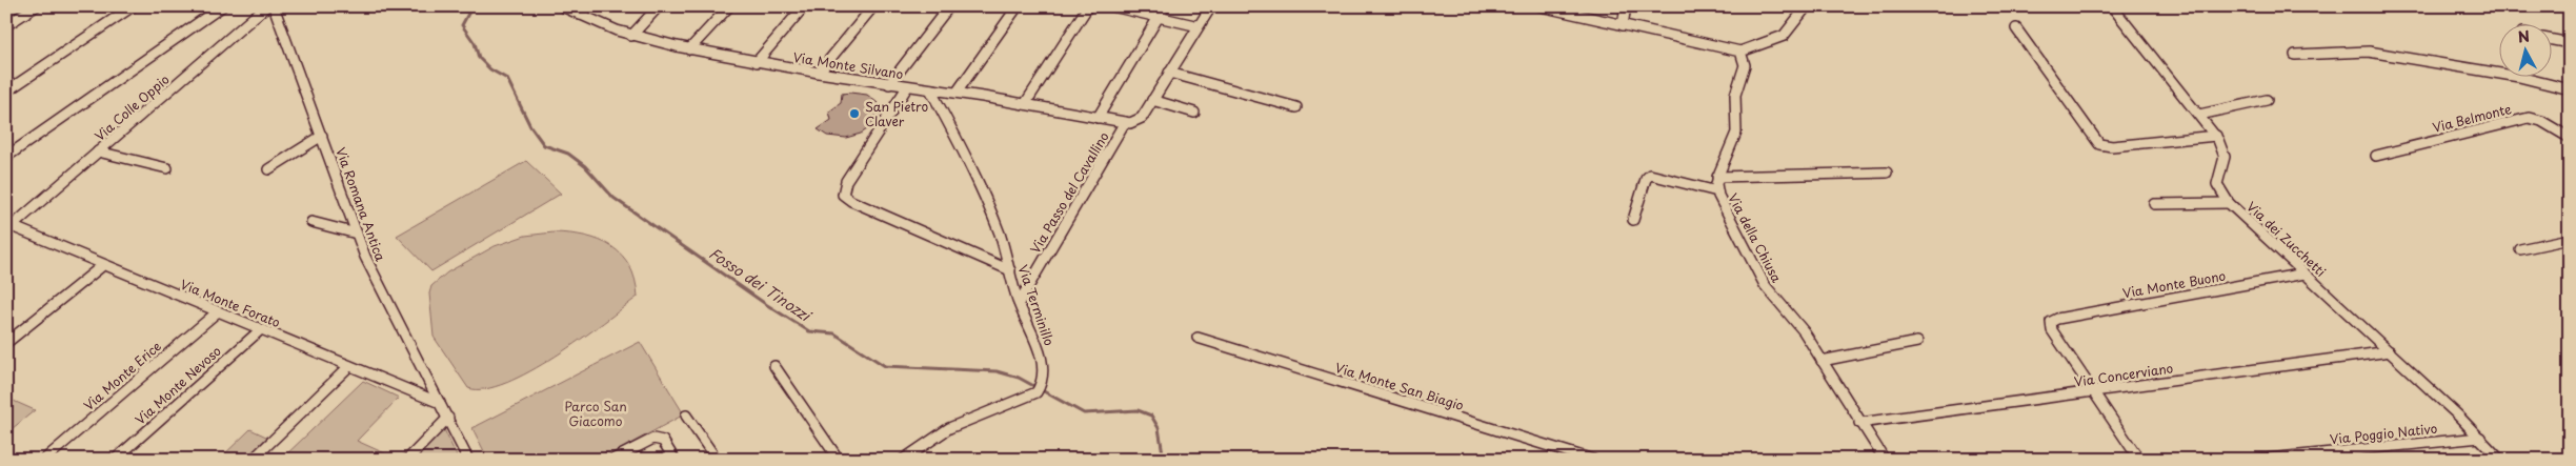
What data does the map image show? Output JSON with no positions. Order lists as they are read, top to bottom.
{
  "streets": {
    "street": [
      "Via Monte Silvano",
      "Via Colle Oppio",
      "Via Belmonte",
      "Via Passo del Cavallino",
      "Via Romana Antica",
      "Via della Chiusa",
      "Via dei Zucchetti",
      "Via Monte Buono",
      "Via Monte Forato",
      "Via Terminillo",
      "Via Concerviano",
      "Via Monte Erice",
      "Via Monte Nevoso",
      "Via Monte San Biagio",
      "Via Poggio Nativo"
    ]
  },
  "crossings": [
    ["Via Monte Silvano", "Via Passo del Cavallino"],
    ["Via Monte Silvano", "Via Terminillo"],
    ["Via Colle Oppio", "Via Monte Forato"],
    ["Via Passo del Cavallino", "Via Terminillo"],
    ["Via Romana Antica", "Via Monte Forato"],
    ["Via della Chiusa", "Via Concerviano"],
    ["Via dei Zucchetti", "Via Monte Buono"],
    ["Via dei Zucchetti", "Via Concerviano"],
    ["Via dei Zucchetti", "Via Poggio Nativo"],
    ["Via Monte Buono", "Via Concerviano"],
    ["Via Monte Forato", "Via Monte Erice"],
    ["Via Monte Forato", "Via Monte Nevoso"]
  ],
  "water": ["Fosso dei Tinozzi"],
  "parks": ["Parco San Giacomo"],
  "places": ["San Pietro Claver"],
  "north": "top"
}
